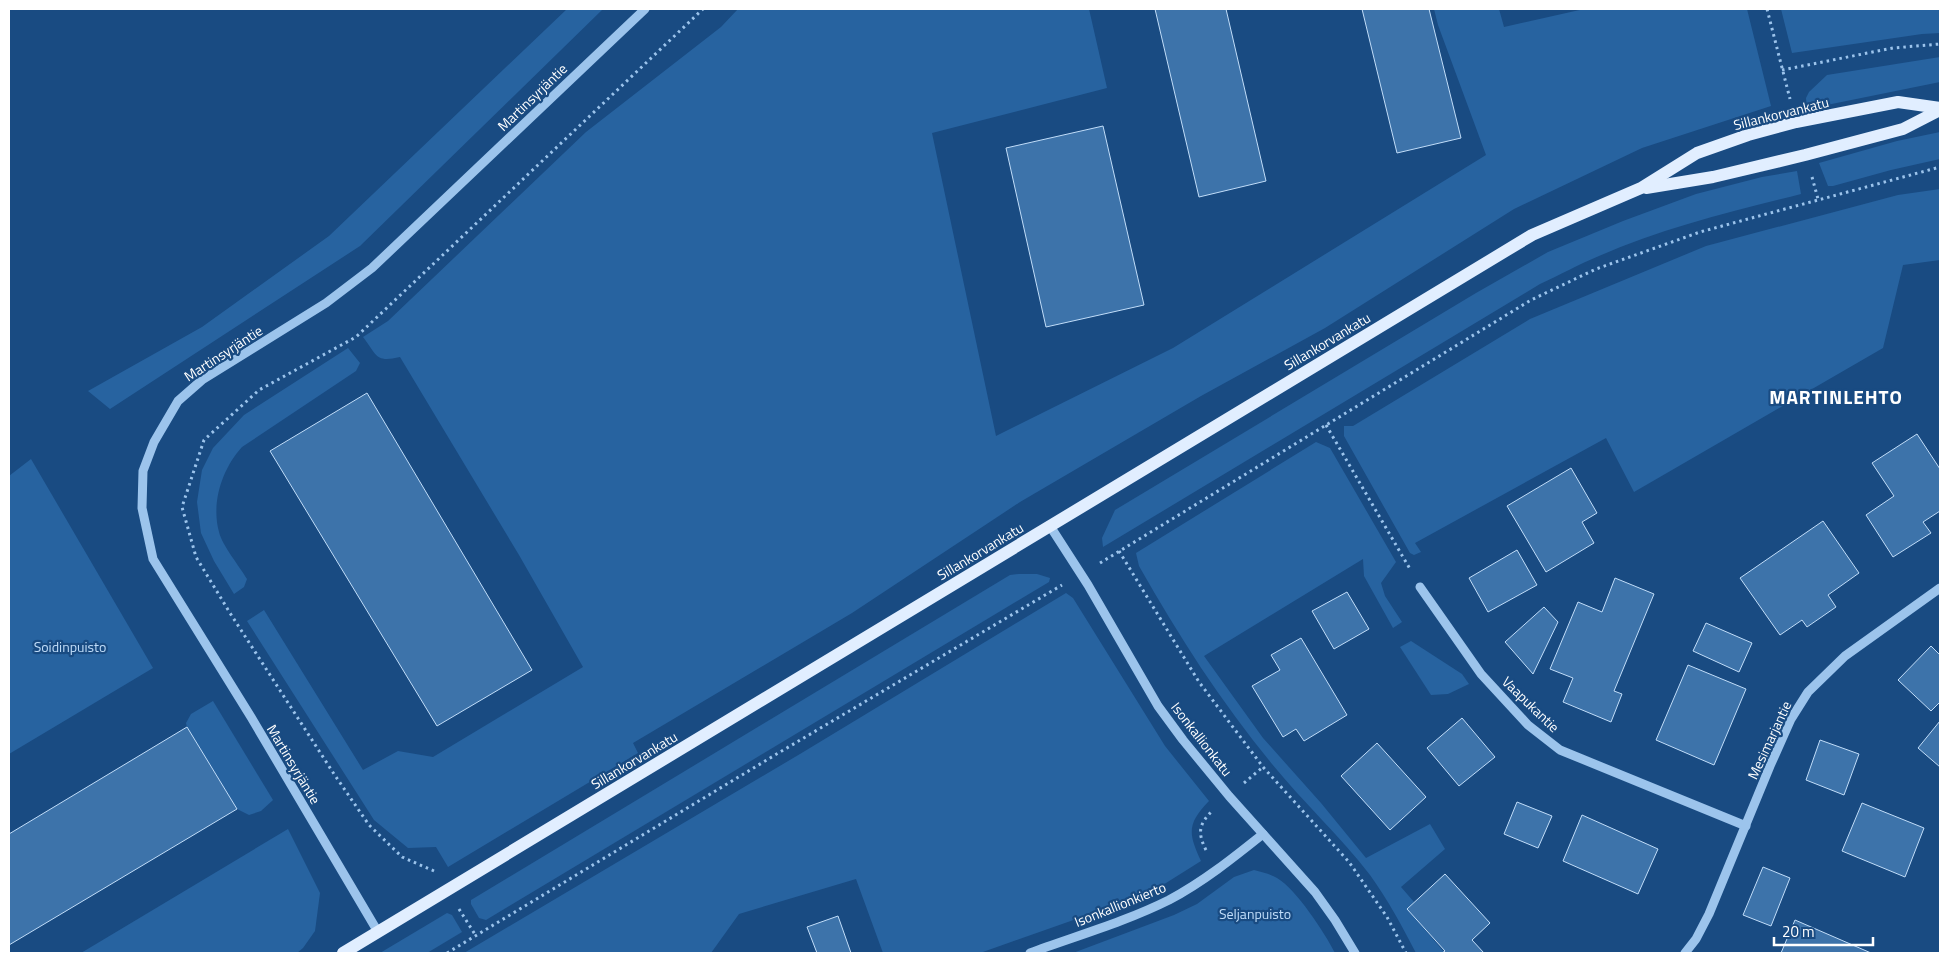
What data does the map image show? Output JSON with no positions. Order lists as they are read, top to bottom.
{
  "streets": {
    "main road": ["Sillankorvankatu"],
    "street": [
      "Martinsyrjäntie",
      "Vaapukantie",
      "Isonkallionkatu",
      "Mesimarjantie",
      "Isonkallionkierto"
    ]
  },
  "crossings": [
    ["Martinsyrjäntie", "Sillankorvankatu"],
    ["Sillankorvankatu", "Isonkallionkatu"],
    ["Vaapukantie", "Mesimarjantie"],
    ["Isonkallionkatu", "Isonkallionkierto"]
  ],
  "districts": ["MARTINLEHTO"],
  "parks": ["Soidinpuisto", "Seljanpuisto"],
  "scale_bar": "20 m"
}
